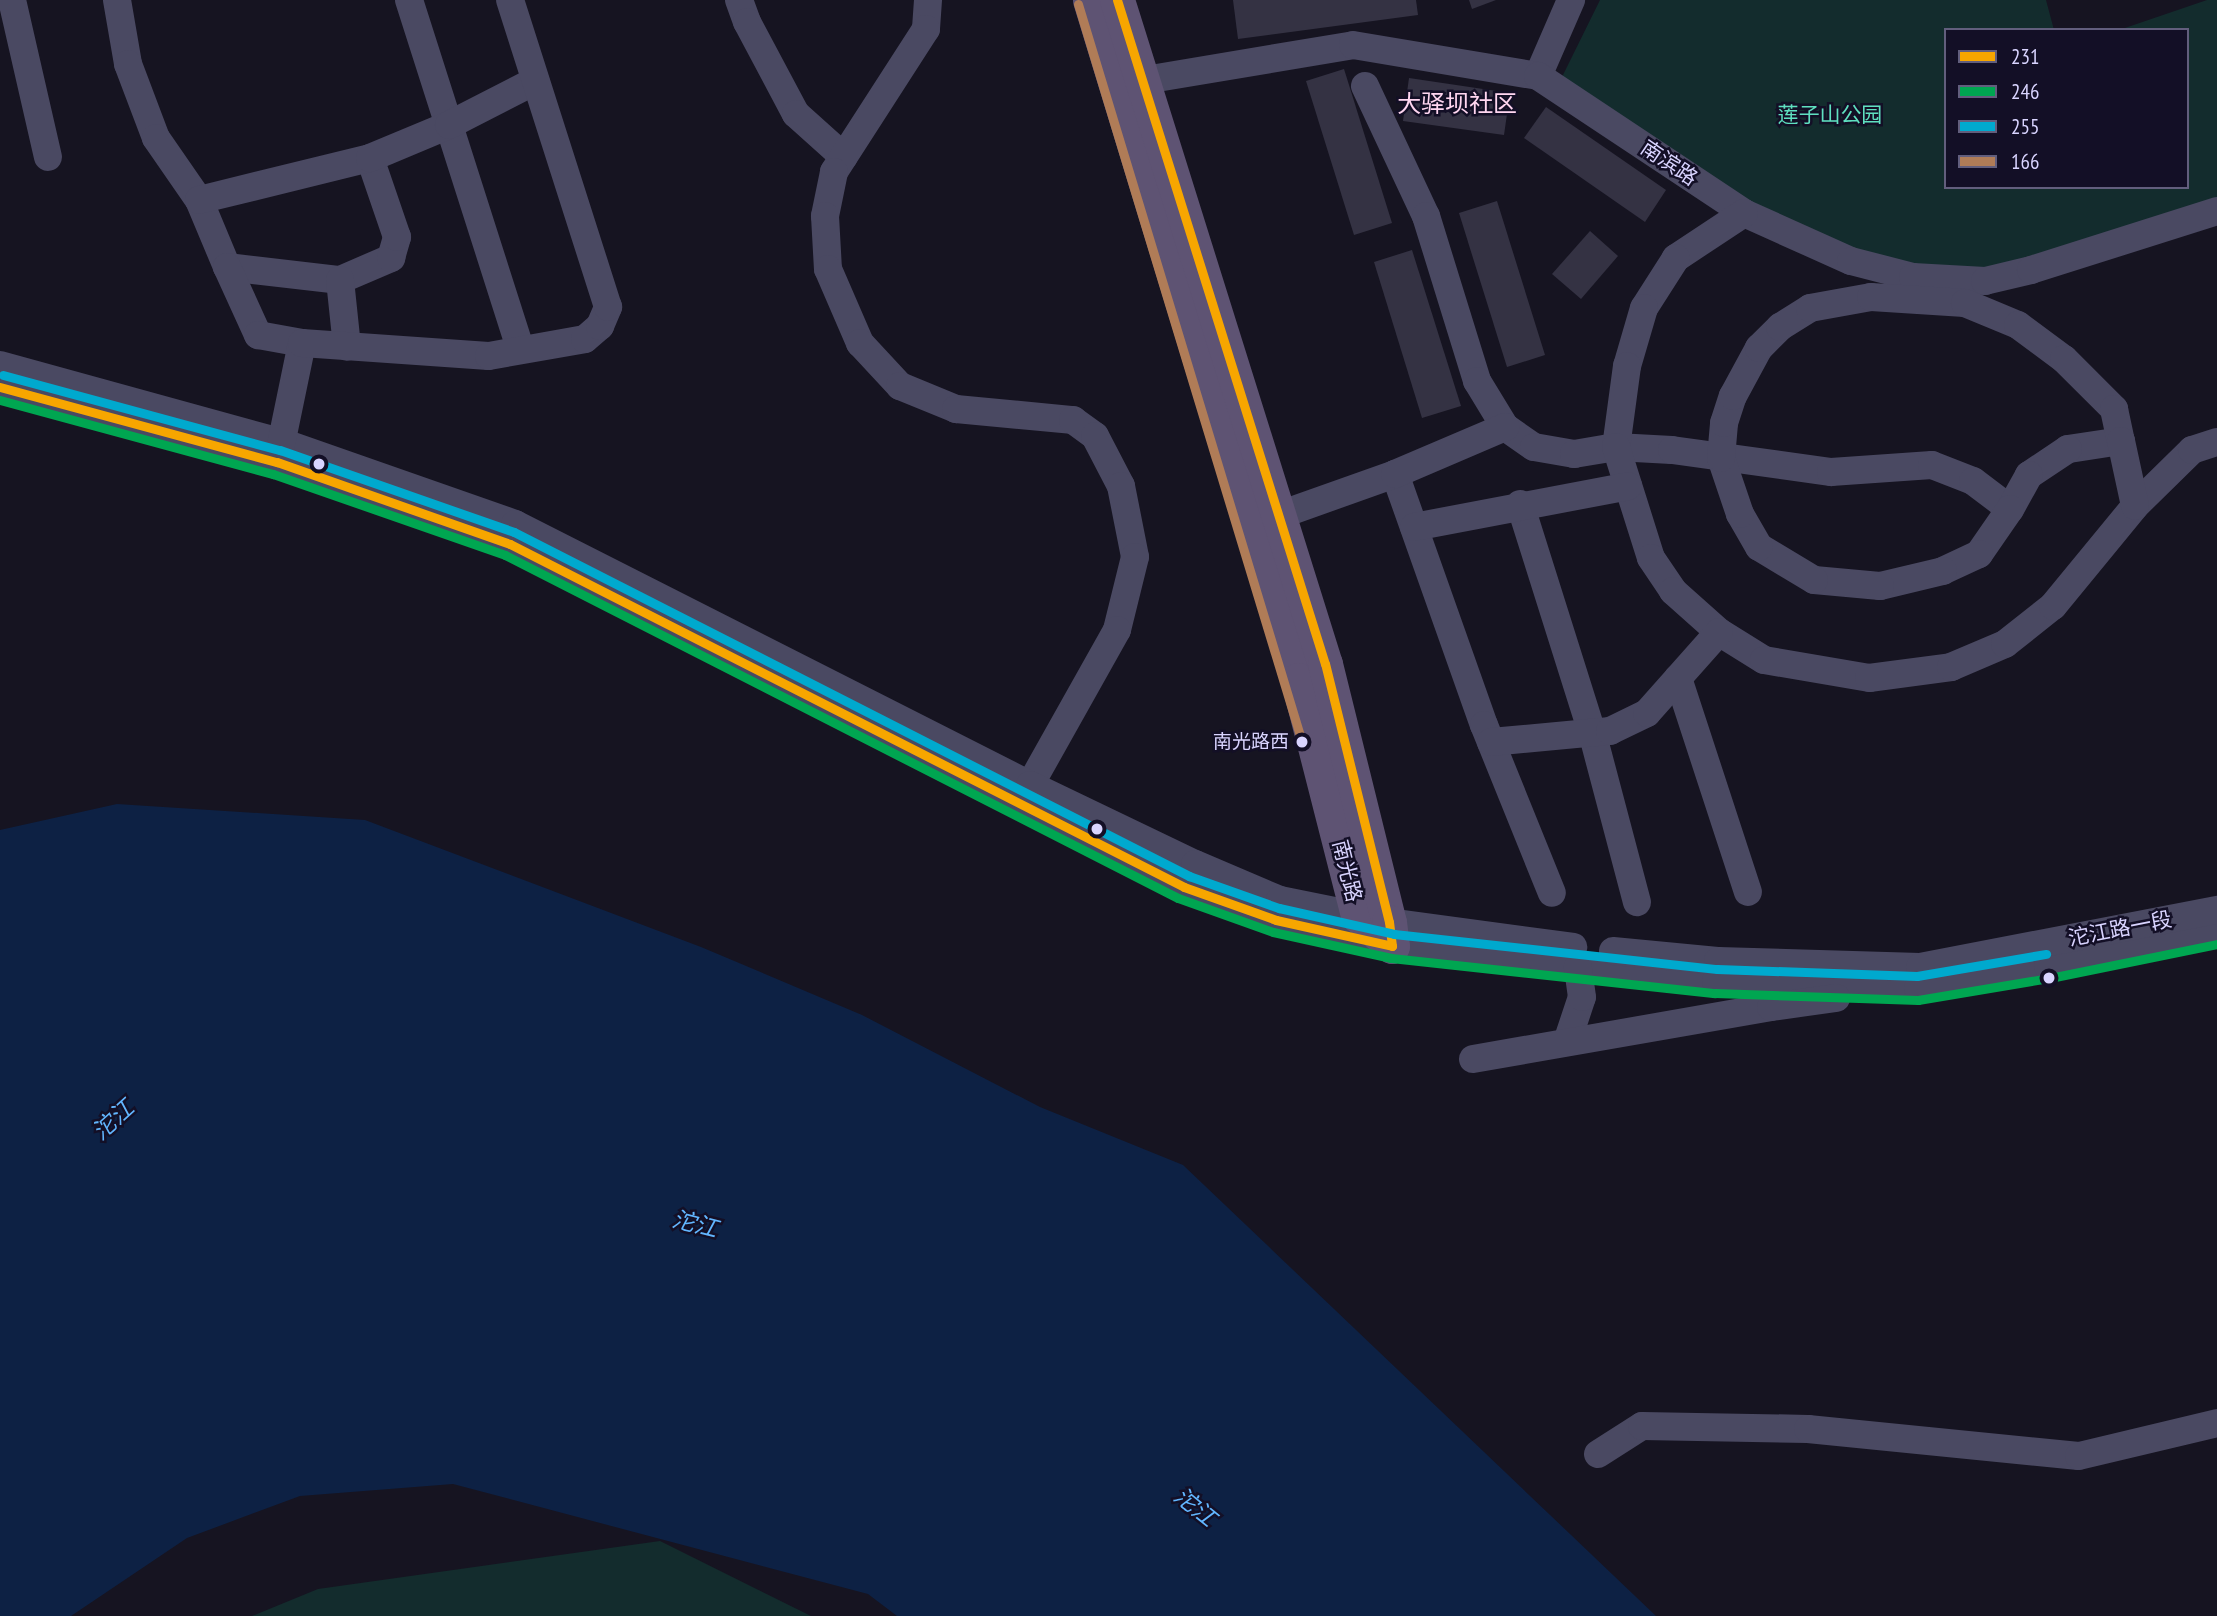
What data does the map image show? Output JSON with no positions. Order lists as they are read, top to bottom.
{
  "streets": {
    "main road": ["南光路"],
    "street": ["南滨路", "沱江路一段"]
  },
  "crossings": [
    ["南滨路", "南光路"],
    ["南光路", "沱江路一段"]
  ],
  "districts": ["大驿坝社区"],
  "water": ["沱江"],
  "parks": ["莲子山公园"],
  "places": ["南光路西"],
  "lines": [
    "transit line 231",
    "transit line 166",
    "transit line 255",
    "transit line 246"
  ],
  "legend": [
    "231",
    "246",
    "255",
    "166"
  ]
}
